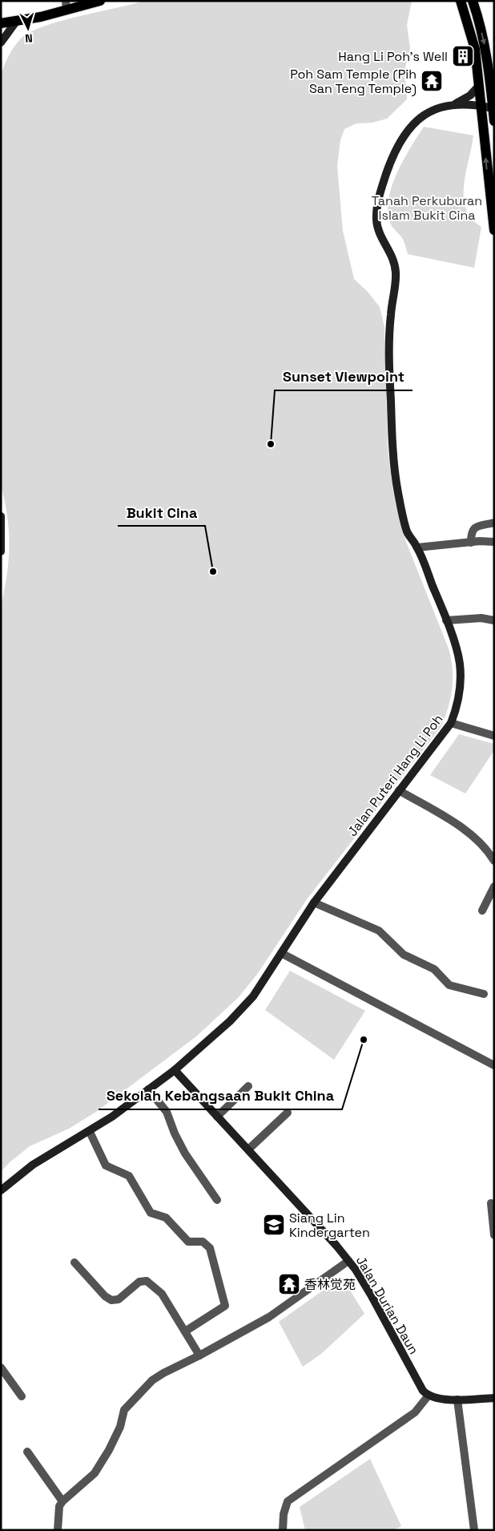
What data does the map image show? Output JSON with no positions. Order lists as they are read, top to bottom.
{
  "streets": {
    "main road": ["Jalan Puteri Hang Li Poh", "Jalan Durian Daun"]
  },
  "crossings": [
    ["Jalan Puteri Hang Li Poh", "Jalan Durian Daun"]
  ],
  "parks": ["Tanah Perkuburan Islam Bukit Cina"],
  "places": {
    "building": ["Hang Li Poh's Well"],
    "temple": ["Poh Sam Temple (Pih San Teng Temple)", "香林觉苑"],
    "other": ["Sunset Viewpoint", "Bukit Cina", "Sekolah Kebangsaan Bukit China"],
    "school or university": ["Siang Lin Kindergarten"]
  },
  "north": "bottom"
}
